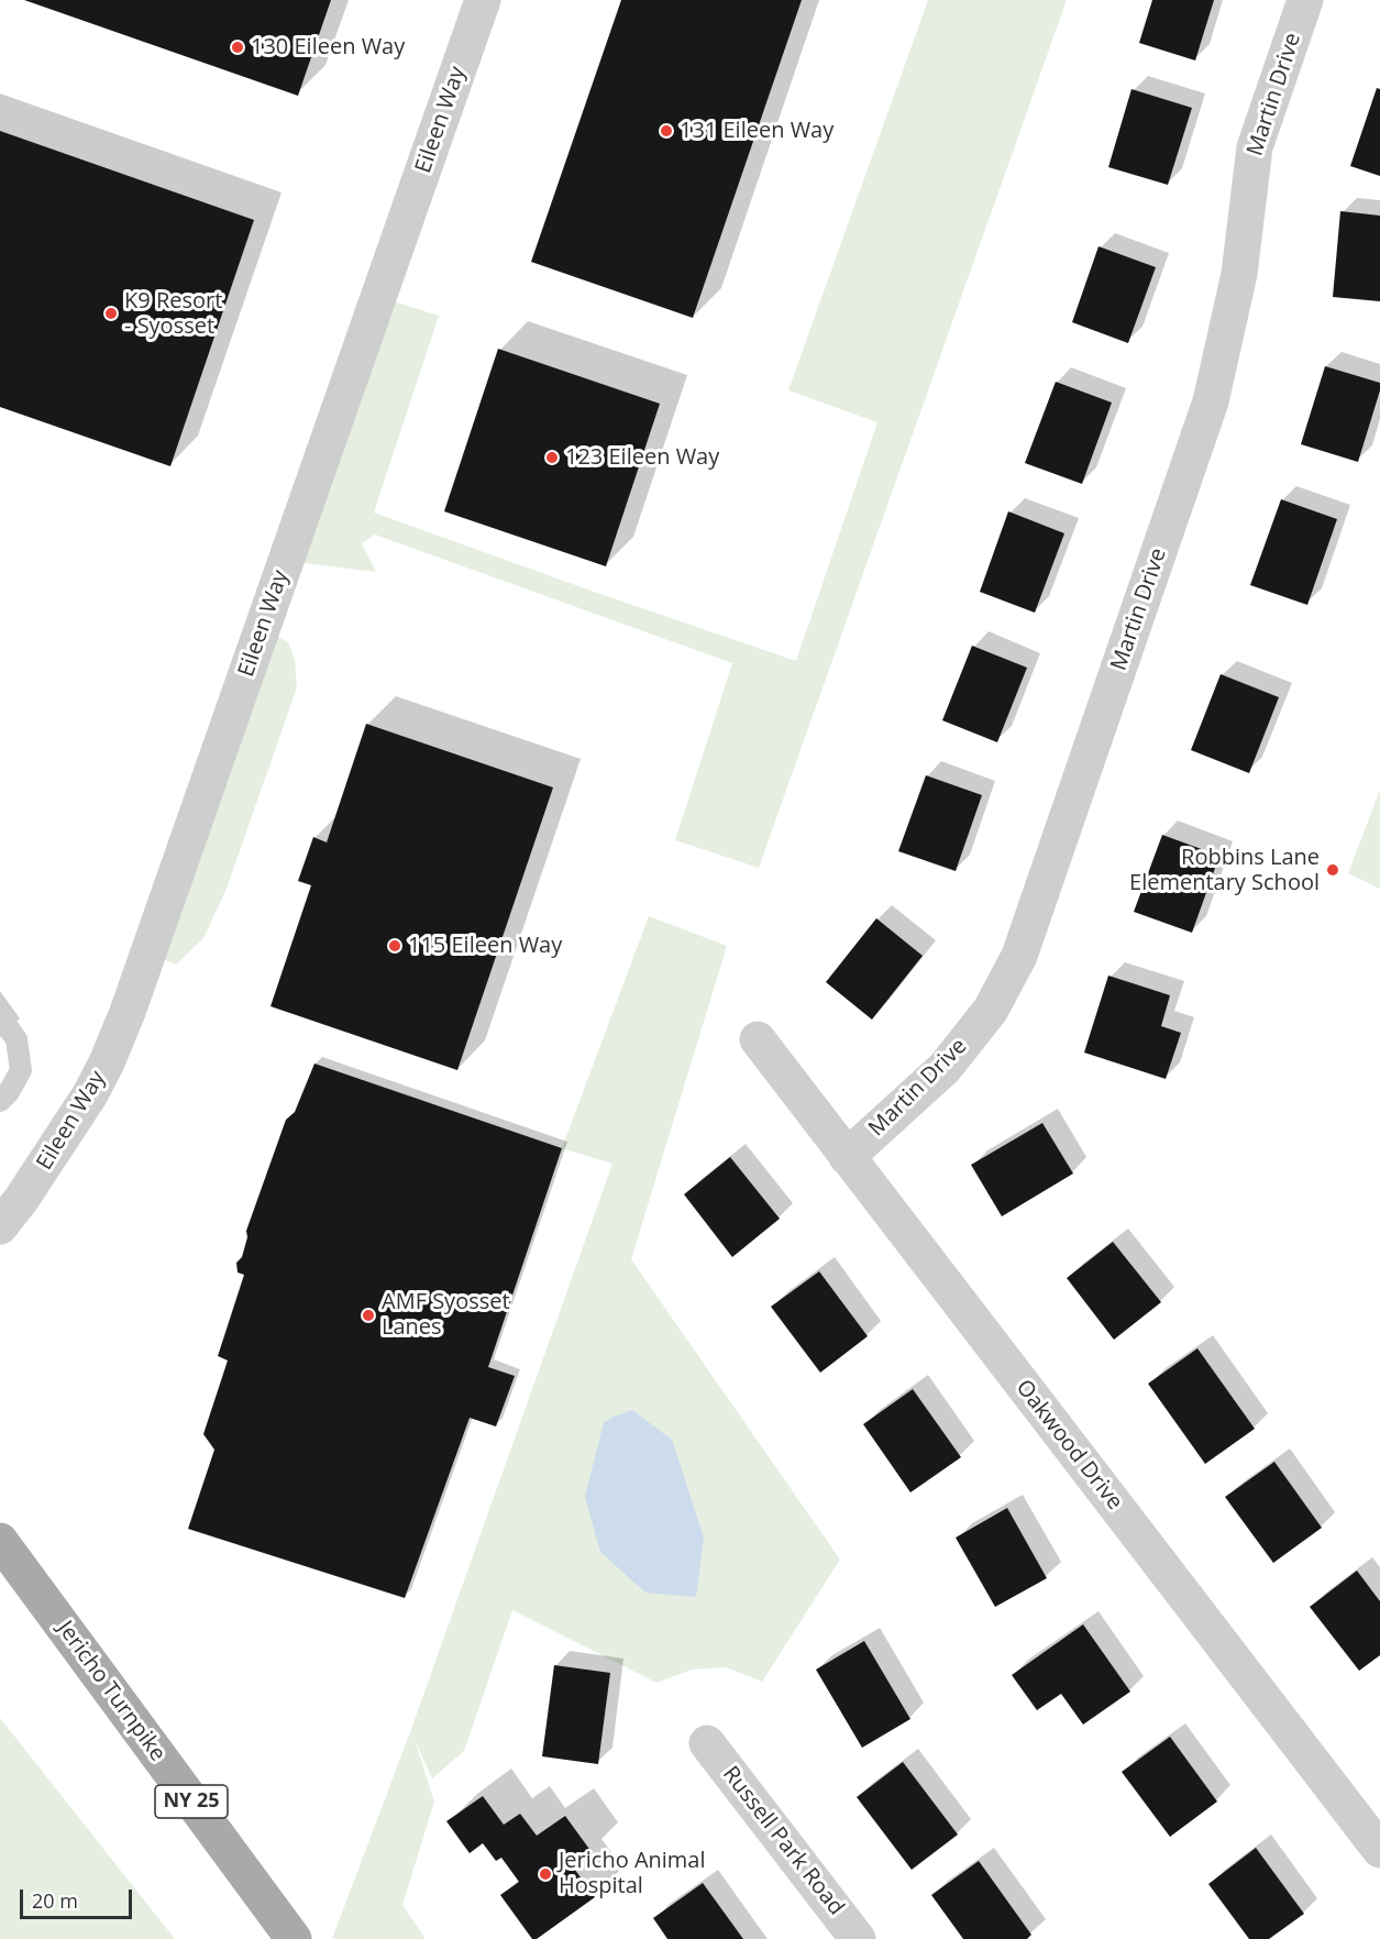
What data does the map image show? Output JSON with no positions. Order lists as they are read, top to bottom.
{
  "streets": {
    "main road": ["Jericho Turnpike", "NY 25"],
    "street": [
      "Martin Drive",
      "Eileen Way",
      "Oakwood Drive",
      "Russell Park Road"
    ]
  },
  "crossings": [
    ["Martin Drive", "Oakwood Drive"]
  ],
  "places": [
    "130 Eileen Way",
    "131 Eileen Way",
    "K9 Resort - Syosset",
    "123 Eileen Way",
    "Robbins Lane Elementary School",
    "115 Eileen Way",
    "AMF Syosset Lanes",
    "Jericho Animal Hospital"
  ],
  "scale_bar": "20 m"
}
